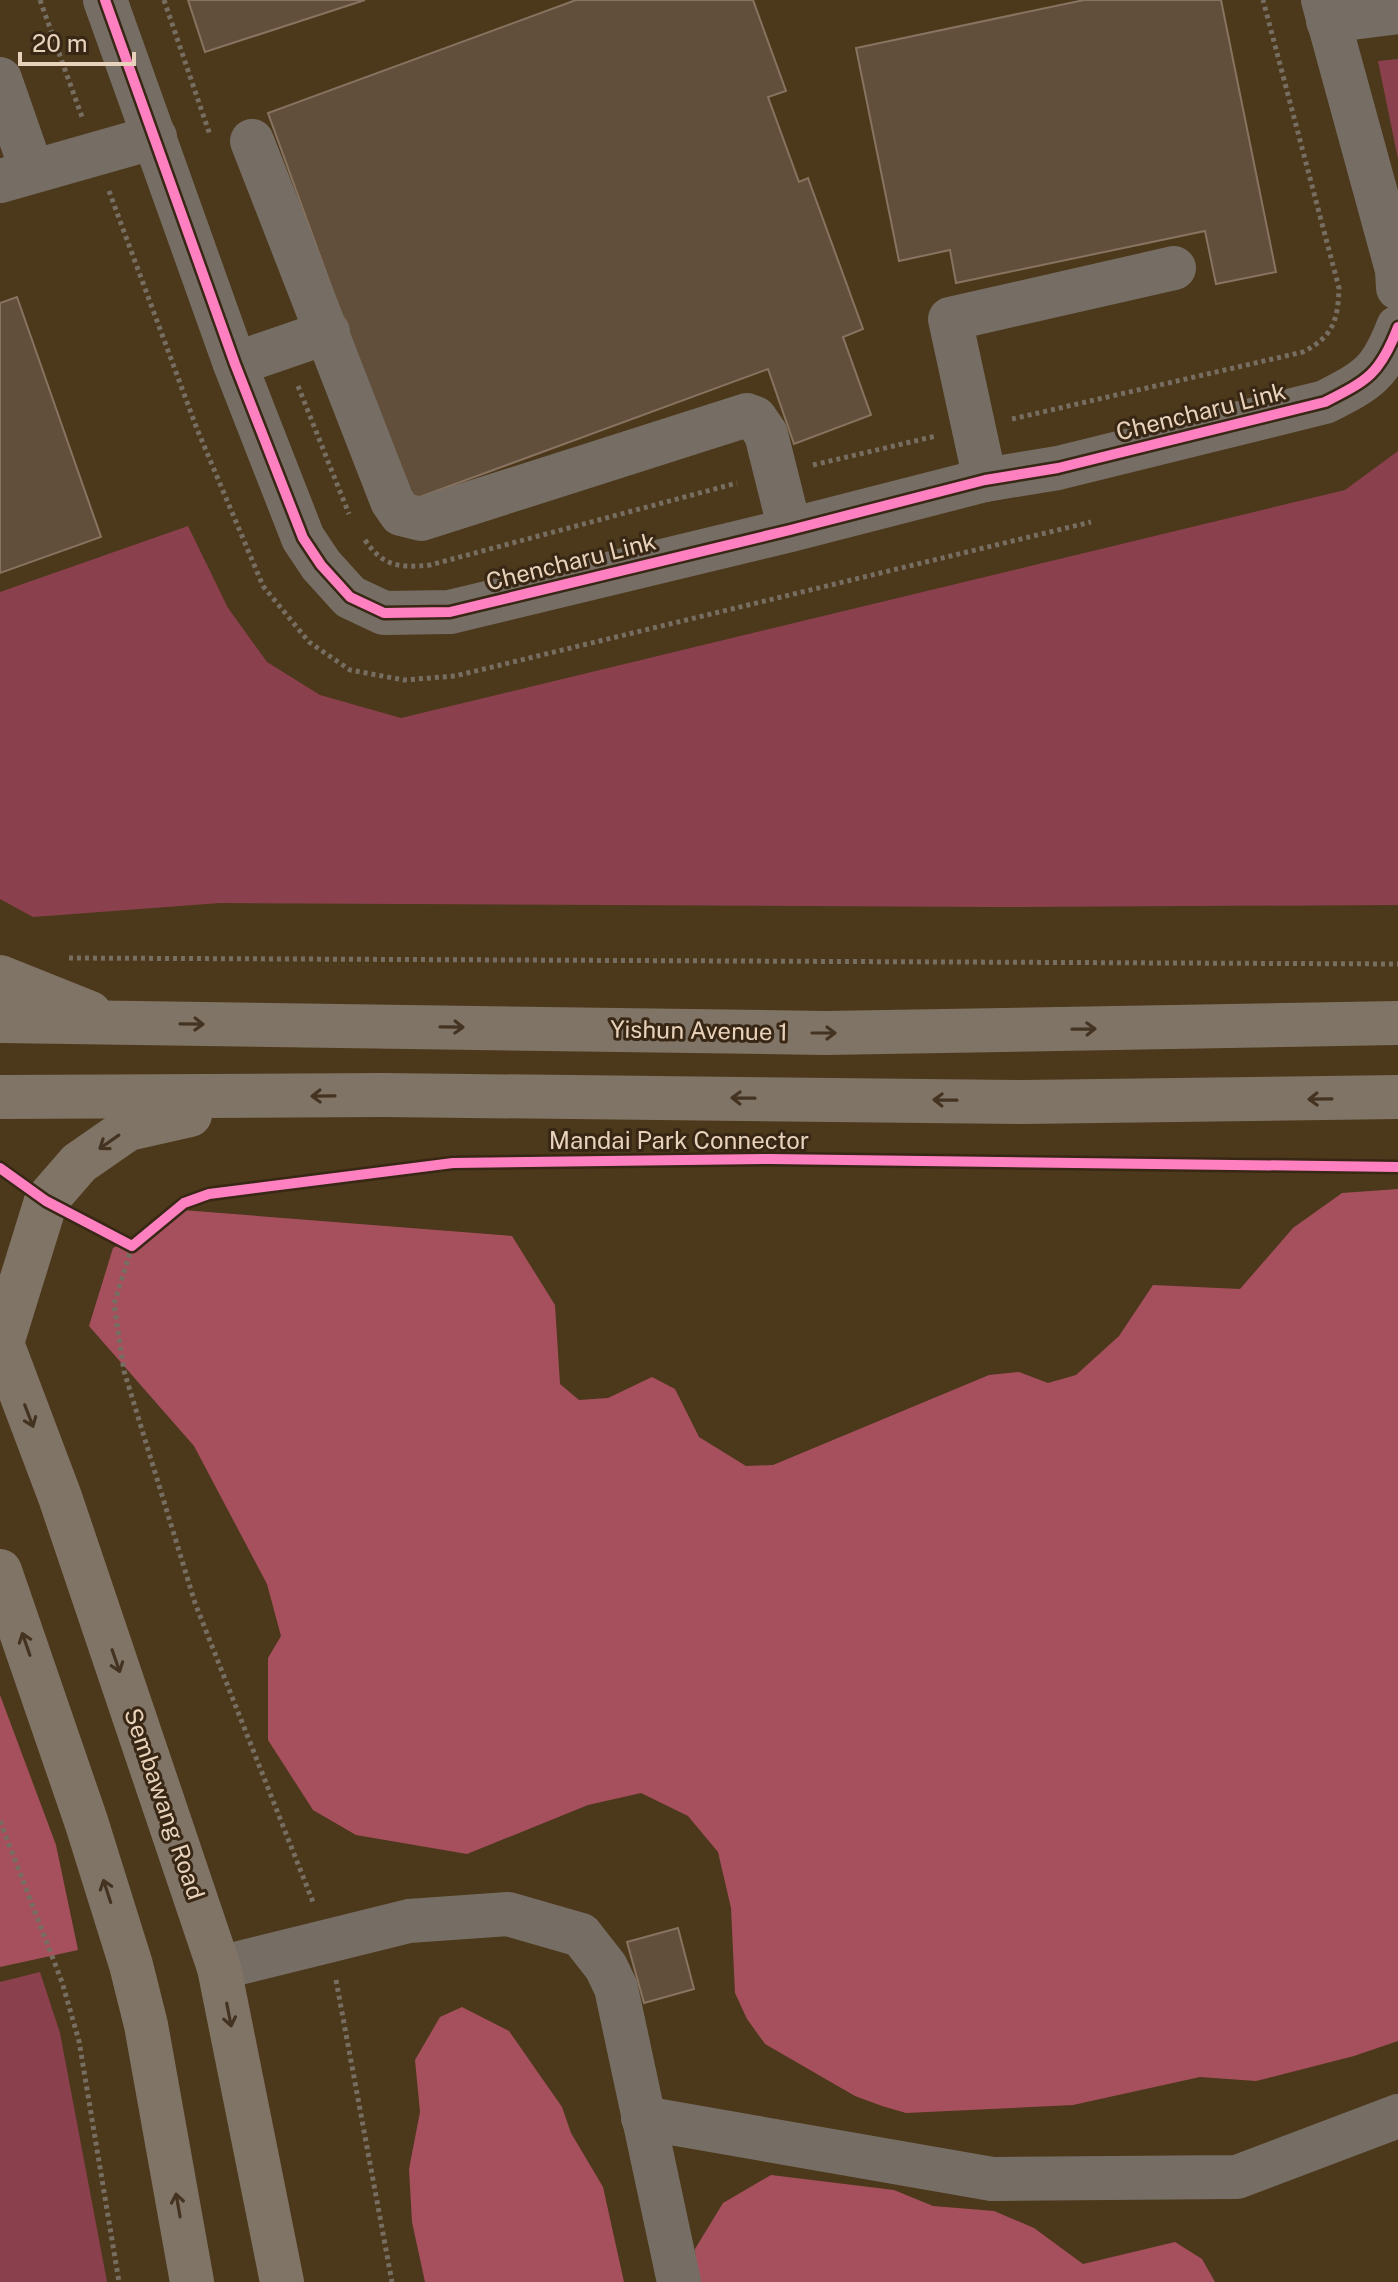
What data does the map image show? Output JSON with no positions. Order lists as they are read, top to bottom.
{
  "streets": {
    "main road": ["Yishun Avenue 1", "Sembawang Road"],
    "street": ["Chencharu Link"],
    "cycle path": ["Mandai Park Connector"]
  },
  "scale_bar": "20 m"
}
